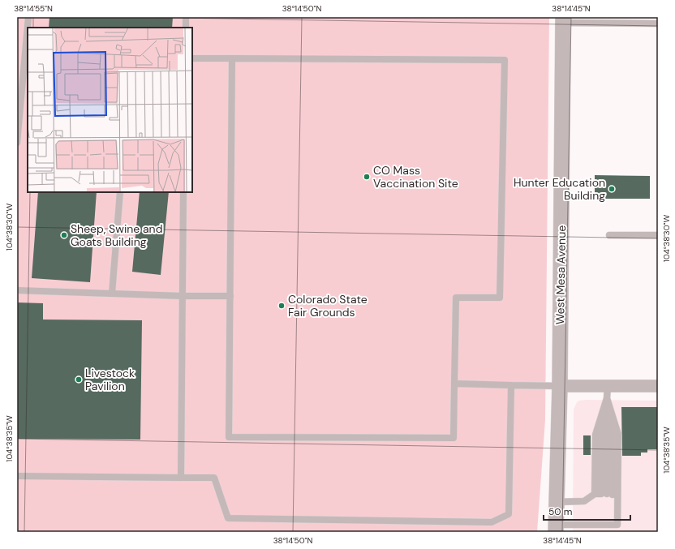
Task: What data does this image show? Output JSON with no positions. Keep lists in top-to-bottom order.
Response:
{
  "streets": {
    "street": ["West Mesa Avenue"]
  },
  "places": [
    "CO Mass Vaccination Site",
    "Hunter Education Building",
    "Sheep, Swine and Goats Building",
    "Colorado State Fair Grounds",
    "Livestock Pavilion"
  ],
  "scale_bar": "50 m",
  "coordinates": [
    "38°14'55\"N",
    "38°14'50\"N",
    "38°14'45\"N",
    "104°38'30\"W",
    "104°38'35\"W"
  ]
}
